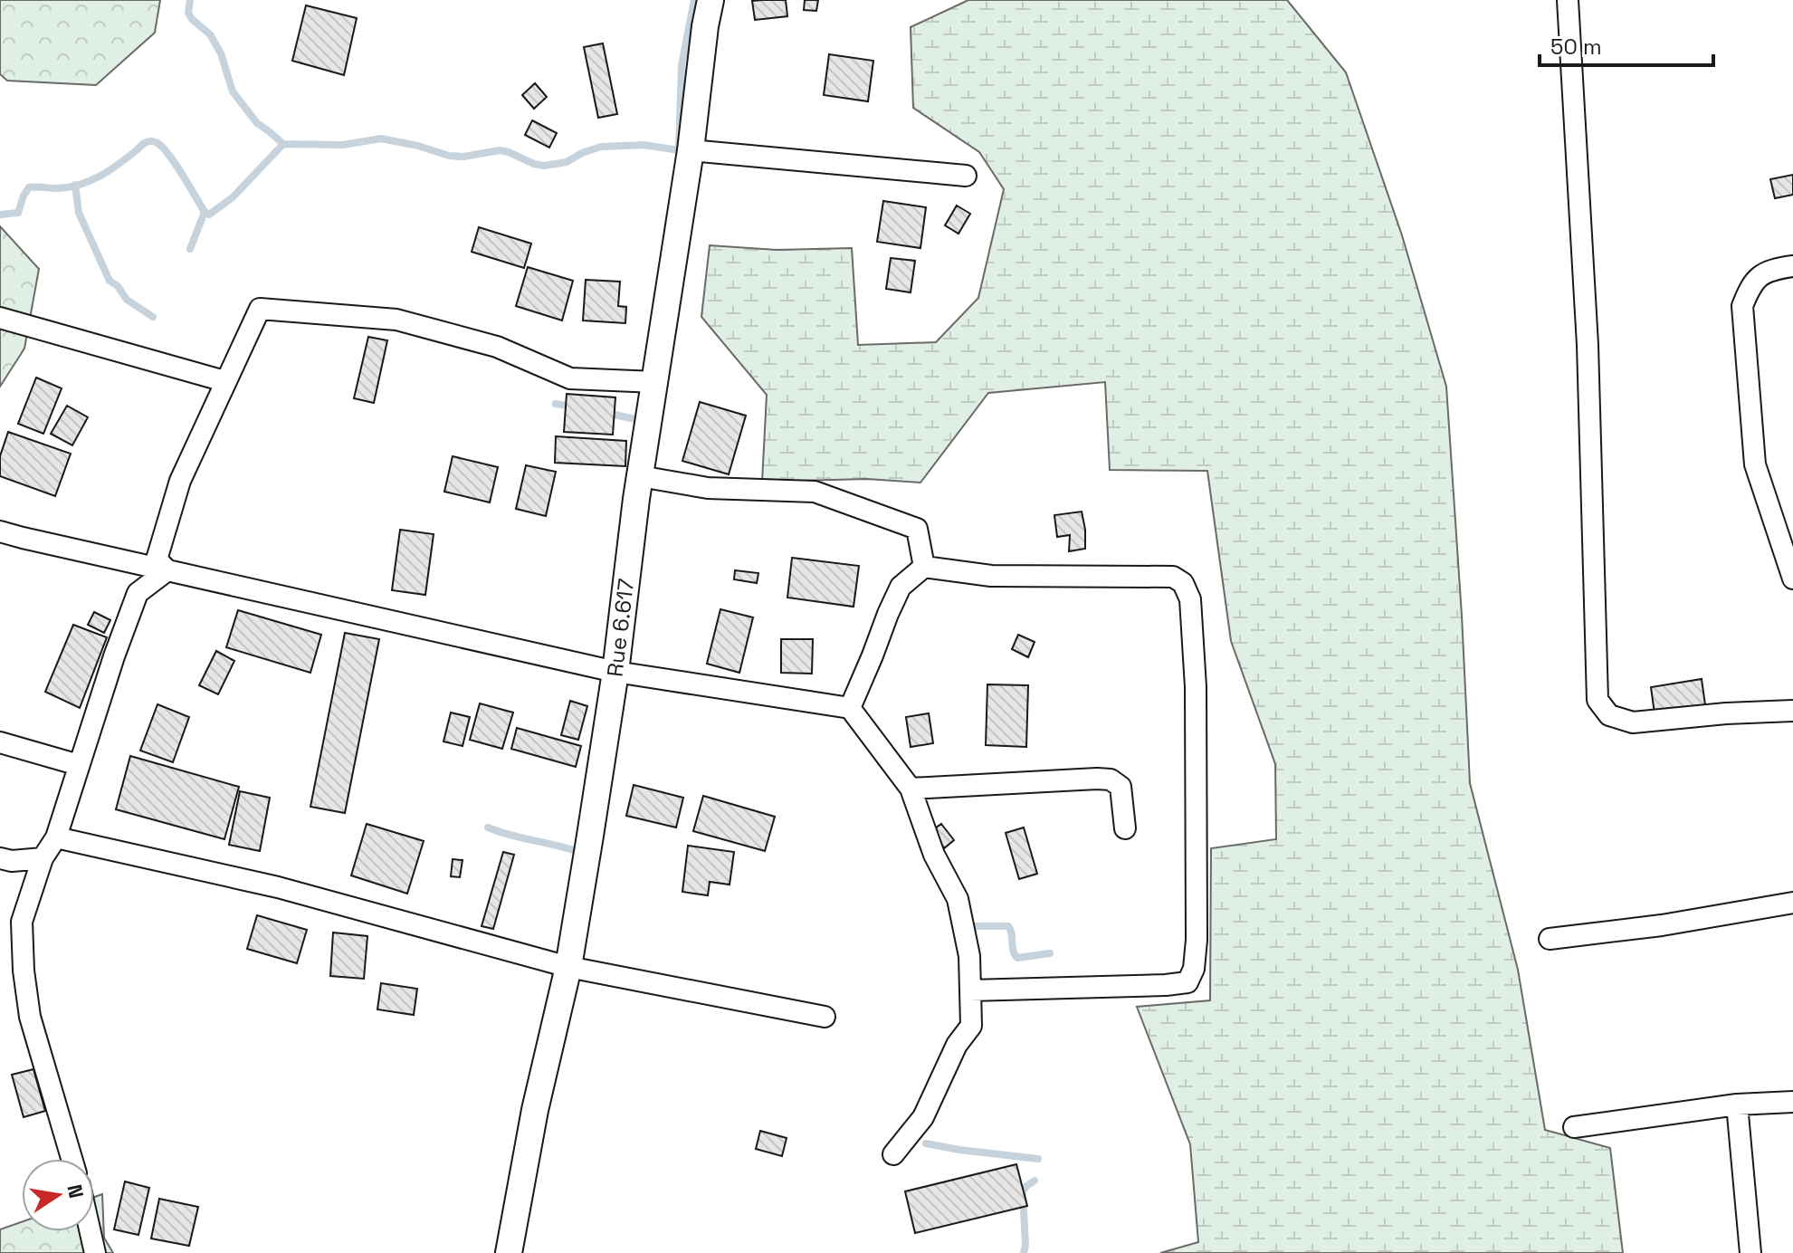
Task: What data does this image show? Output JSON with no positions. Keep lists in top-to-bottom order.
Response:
{
  "streets": {
    "street": ["Rue 6.617"]
  },
  "scale_bar": "50 m",
  "north": "right"
}
